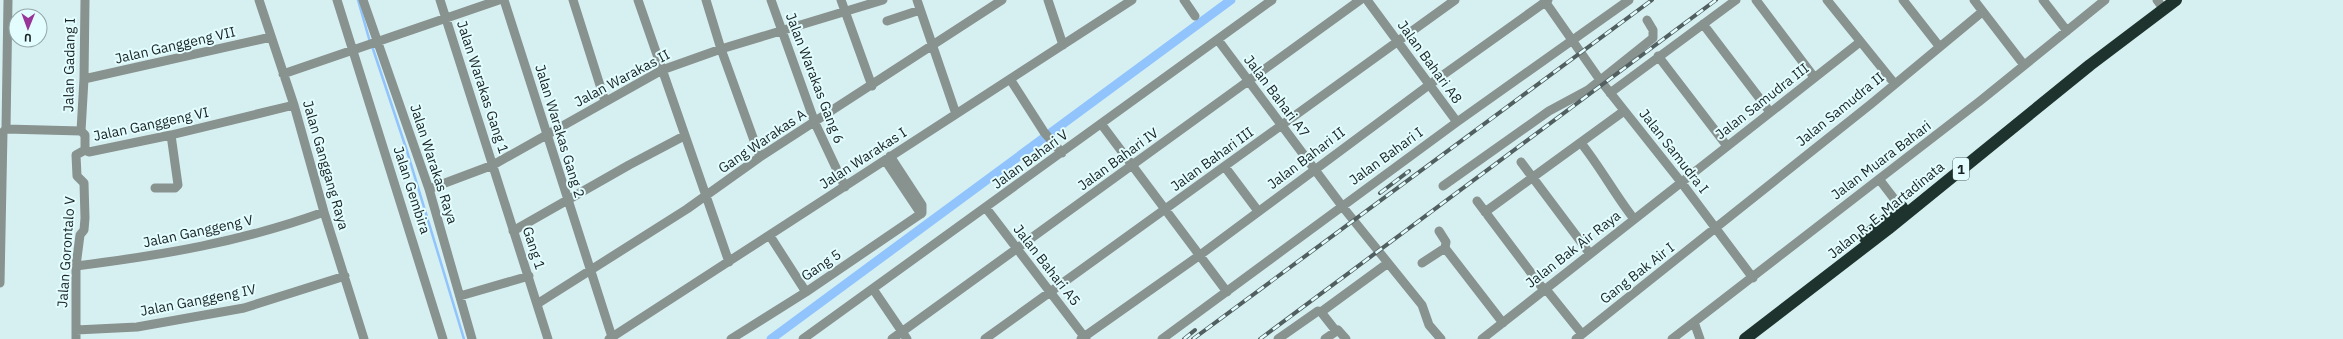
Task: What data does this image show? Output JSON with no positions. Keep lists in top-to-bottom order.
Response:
{
  "streets": {
    "highway": ["1", "Jalan R. E. Martadinata"],
    "street": [
      "Jalan Ganggeng VII",
      "Jalan Bahari A8",
      "Jalan Gadang I",
      "Jalan Warakas II",
      "Jalan Warakas Gang 6",
      "Jalan Warakas Gang 1",
      "Jalan Bahari A7",
      "Jalan Samudra III",
      "Jalan Samudra II",
      "Jalan Ganggeng VI",
      "Jalan Warakas Gang 2",
      "Gang Warakas A",
      "Jalan Samudra I",
      "Jalan Bahari I",
      "Jalan Warakas I",
      "Jalan Bahari II",
      "Jalan Bahari V",
      "Jalan Bahari IV",
      "Jalan Bahari III",
      "Jalan Muara Bahari",
      "Jalan Warakas Raya",
      "Jalan Ganggang Raya",
      "Jalan Gembira",
      "Jalan Ganggeng V",
      "Gang 1",
      "Jalan Bak Air Raya",
      "Jalan Gorontalo V",
      "Gang 5",
      "Jalan Bahari A5",
      "Gang Bak Air I",
      "Jalan Ganggeng IV"
    ]
  },
  "crossings": [
    ["Jalan Ganggeng VII", "Jalan Gadang I"],
    ["Jalan Ganggeng VII", "Jalan Ganggang Raya"],
    ["Jalan Bahari A8", "Jalan Bahari I"],
    ["Jalan Bahari A8", "Jalan Bahari II"],
    ["Jalan Bahari A8", "Jalan Bahari III"],
    ["Jalan Gadang I", "Jalan Ganggeng VI"],
    ["Jalan Warakas II", "Jalan Warakas Gang 6"],
    ["Jalan Warakas II", "Jalan Warakas Gang 1"],
    ["Jalan Warakas II", "Jalan Warakas Gang 2"],
    ["Jalan Warakas II", "Jalan Warakas Raya"],
    ["Jalan Warakas II", "Gang 1"],
    ["Jalan Warakas Gang 6", "Gang Warakas A"],
    ["Jalan Warakas Gang 6", "Jalan Warakas I"],
    ["Jalan Warakas Gang 1", "Gang 1"],
    ["Jalan Bahari A7", "Jalan Bahari I"],
    ["Jalan Bahari A7", "Jalan Bahari II"],
    ["Jalan Bahari A7", "Jalan Bahari V"],
    ["Jalan Bahari A7", "Jalan Bahari IV"],
    ["Jalan Bahari A7", "Jalan Bahari III"],
    ["Jalan Samudra III", "Jalan Samudra I"],
    ["Jalan Samudra III", "Jalan Bak Air Raya"],
    ["Jalan Samudra II", "Jalan Samudra I"],
    ["Jalan Samudra II", "Gang Bak Air I"],
    ["Jalan Ganggeng VI", "Jalan Ganggang Raya"],
    ["Jalan Ganggeng VI", "Jalan Gorontalo V"],
    ["Jalan Warakas Gang 2", "Gang Warakas A"],
    ["Jalan Warakas Gang 2", "Jalan Warakas I"],
    ["Gang Warakas A", "Gang 1"],
    ["Jalan Samudra I", "Jalan Bahari I"],
    ["Jalan Samudra I", "Jalan Bahari II"],
    ["Jalan Samudra I", "Jalan Muara Bahari"],
    ["Jalan Samudra I", "Jalan Bak Air Raya"],
    ["Jalan Samudra I", "Gang Bak Air I"],
    ["Jalan Warakas I", "Gang 5"],
    ["Jalan Bahari II", "Jalan Bahari A5"],
    ["Jalan Bahari V", "Jalan Bahari A5"],
    ["Jalan Bahari IV", "Jalan Bahari A5"],
    ["Jalan Bahari III", "Jalan Bahari A5"],
    ["Jalan Ganggang Raya", "Jalan Ganggeng V"],
    ["Jalan Ganggang Raya", "Jalan Ganggeng IV"],
    ["Jalan Ganggeng V", "Jalan Gorontalo V"],
    ["Jalan Gorontalo V", "Jalan Ganggeng IV"]
  ],
  "north": "bottom"
}
